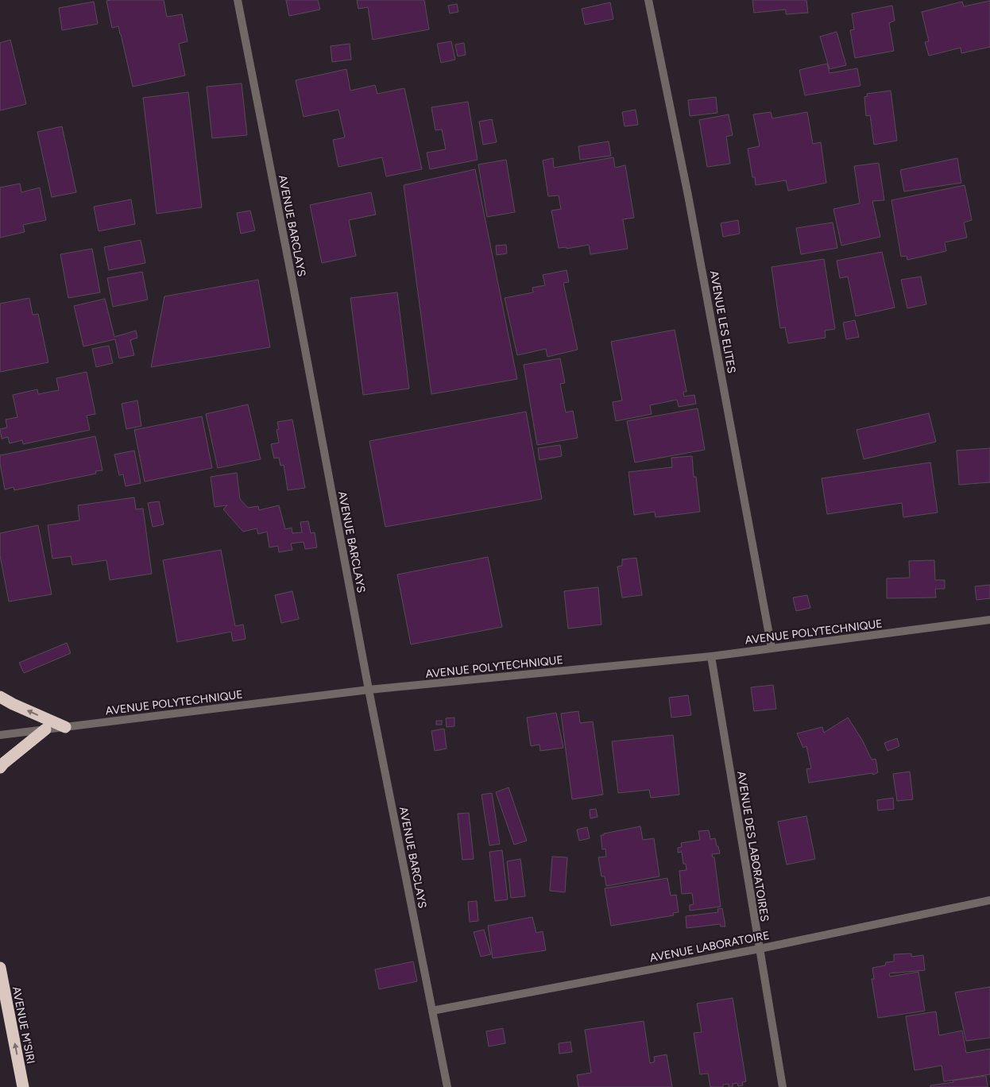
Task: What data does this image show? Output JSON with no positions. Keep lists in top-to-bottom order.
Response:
{
  "streets": {
    "highway": ["AVENUE M'SIRI"],
    "street": [
      "AVENUE BARCLAYS",
      "AVENUE LES ELITES",
      "AVENUE POLYTECHNIQUE",
      "AVENUE DES LABORATOIRES",
      "AVENUE LABORATOIRE"
    ]
  },
  "crossings": [
    ["AVENUE BARCLAYS", "AVENUE POLYTECHNIQUE"],
    ["AVENUE BARCLAYS", "AVENUE LABORATOIRE"],
    ["AVENUE LES ELITES", "AVENUE POLYTECHNIQUE"],
    ["AVENUE POLYTECHNIQUE", "AVENUE DES LABORATOIRES"],
    ["AVENUE DES LABORATOIRES", "AVENUE LABORATOIRE"]
  ],
  "one_way": ["AVENUE M'SIRI"]
}
